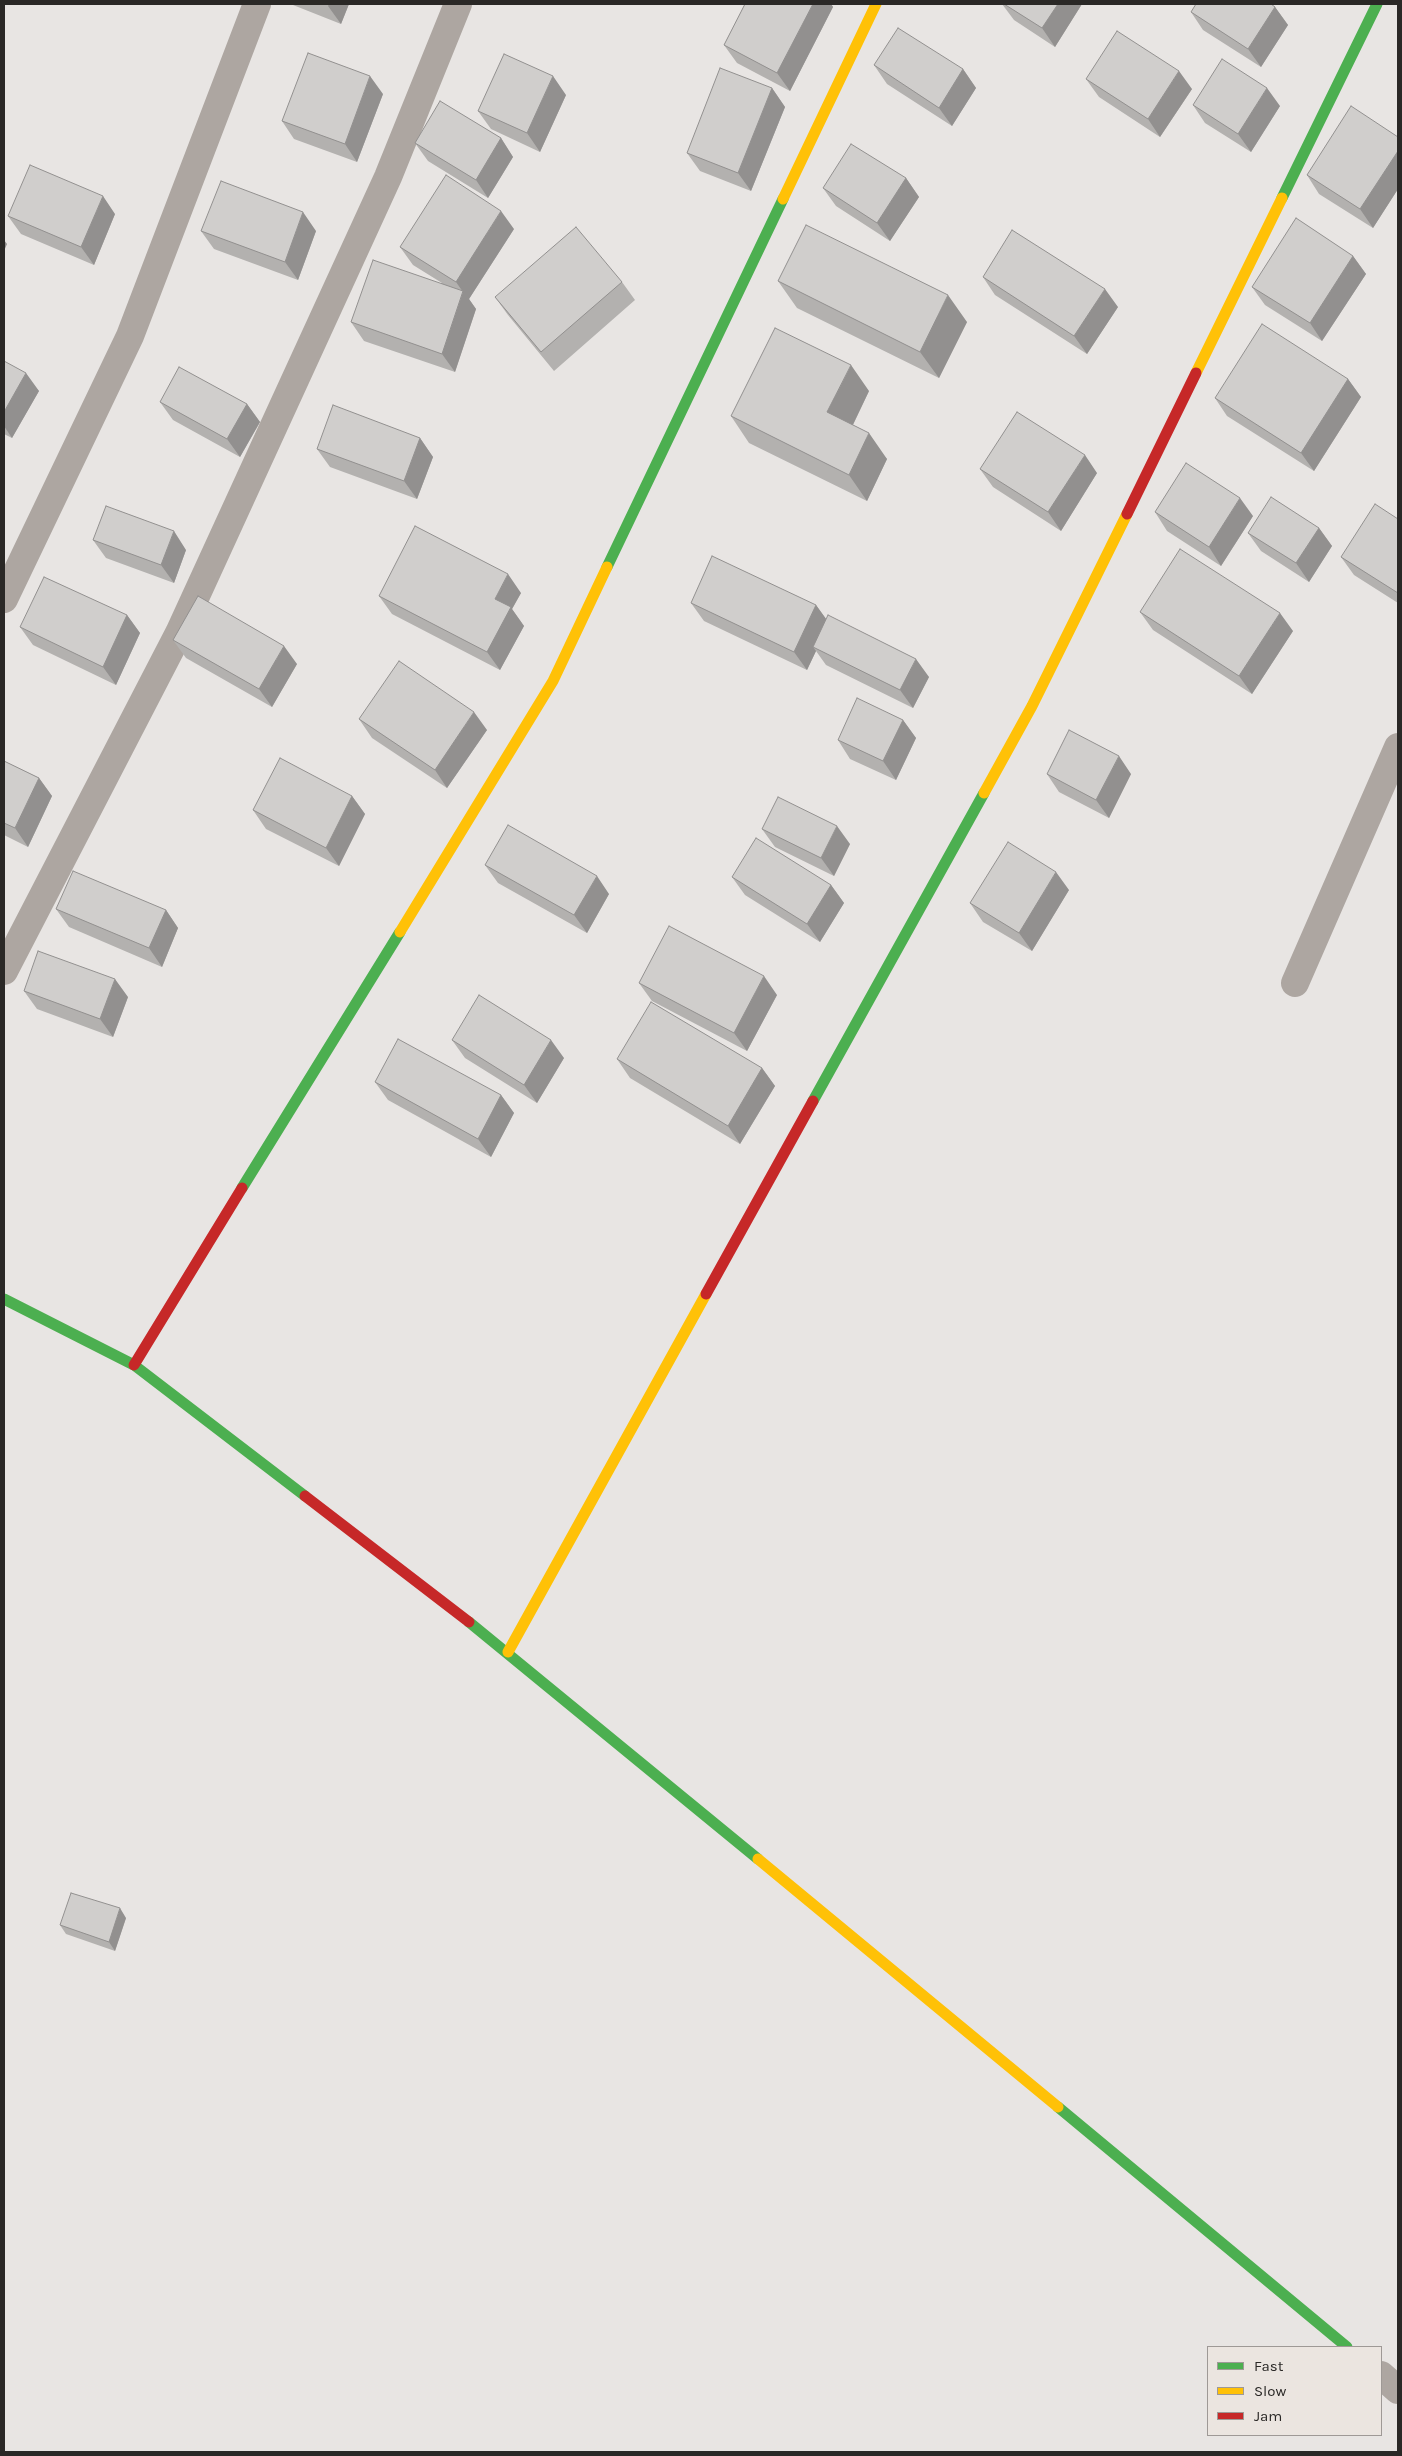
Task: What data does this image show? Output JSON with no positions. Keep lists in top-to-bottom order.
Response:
{
  "legend": ["Fast", "Slow", "Jam"]
}
